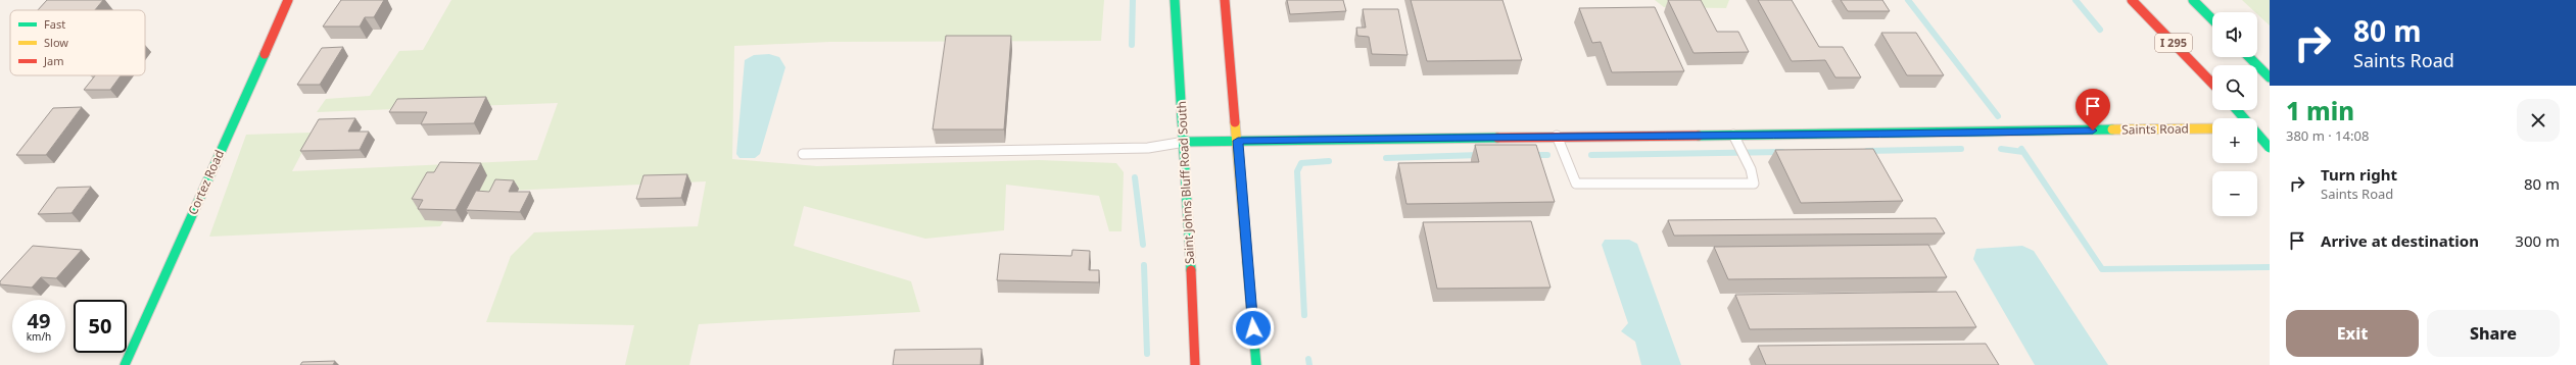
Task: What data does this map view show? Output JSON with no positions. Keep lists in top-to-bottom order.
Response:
{
  "streets": {
    "main road": [
      "I 295",
      "Saints Road",
      "Cortez Road",
      "Saint Johns Bluff Road South"
    ]
  },
  "crossings": [
    ["Saints Road", "Saint Johns Bluff Road South"]
  ],
  "legend": ["Fast", "Slow", "Jam"],
  "page": {
    "turn": ["80 m", "Saints Road"],
    "map_buttons": ["+", "−"],
    "heading": ["1 min", "380 m · 14:08"],
    "list": [
      {
        "name": "Turn right",
        "note": "Saints Road",
        "value": "80 m"
      },
      {
        "name": "Arrive at destination",
        "value": "300 m"
      }
    ],
    "speed": "49 km/h",
    "limit": "50",
    "buttons": ["Exit", "Share"]
  }
}
